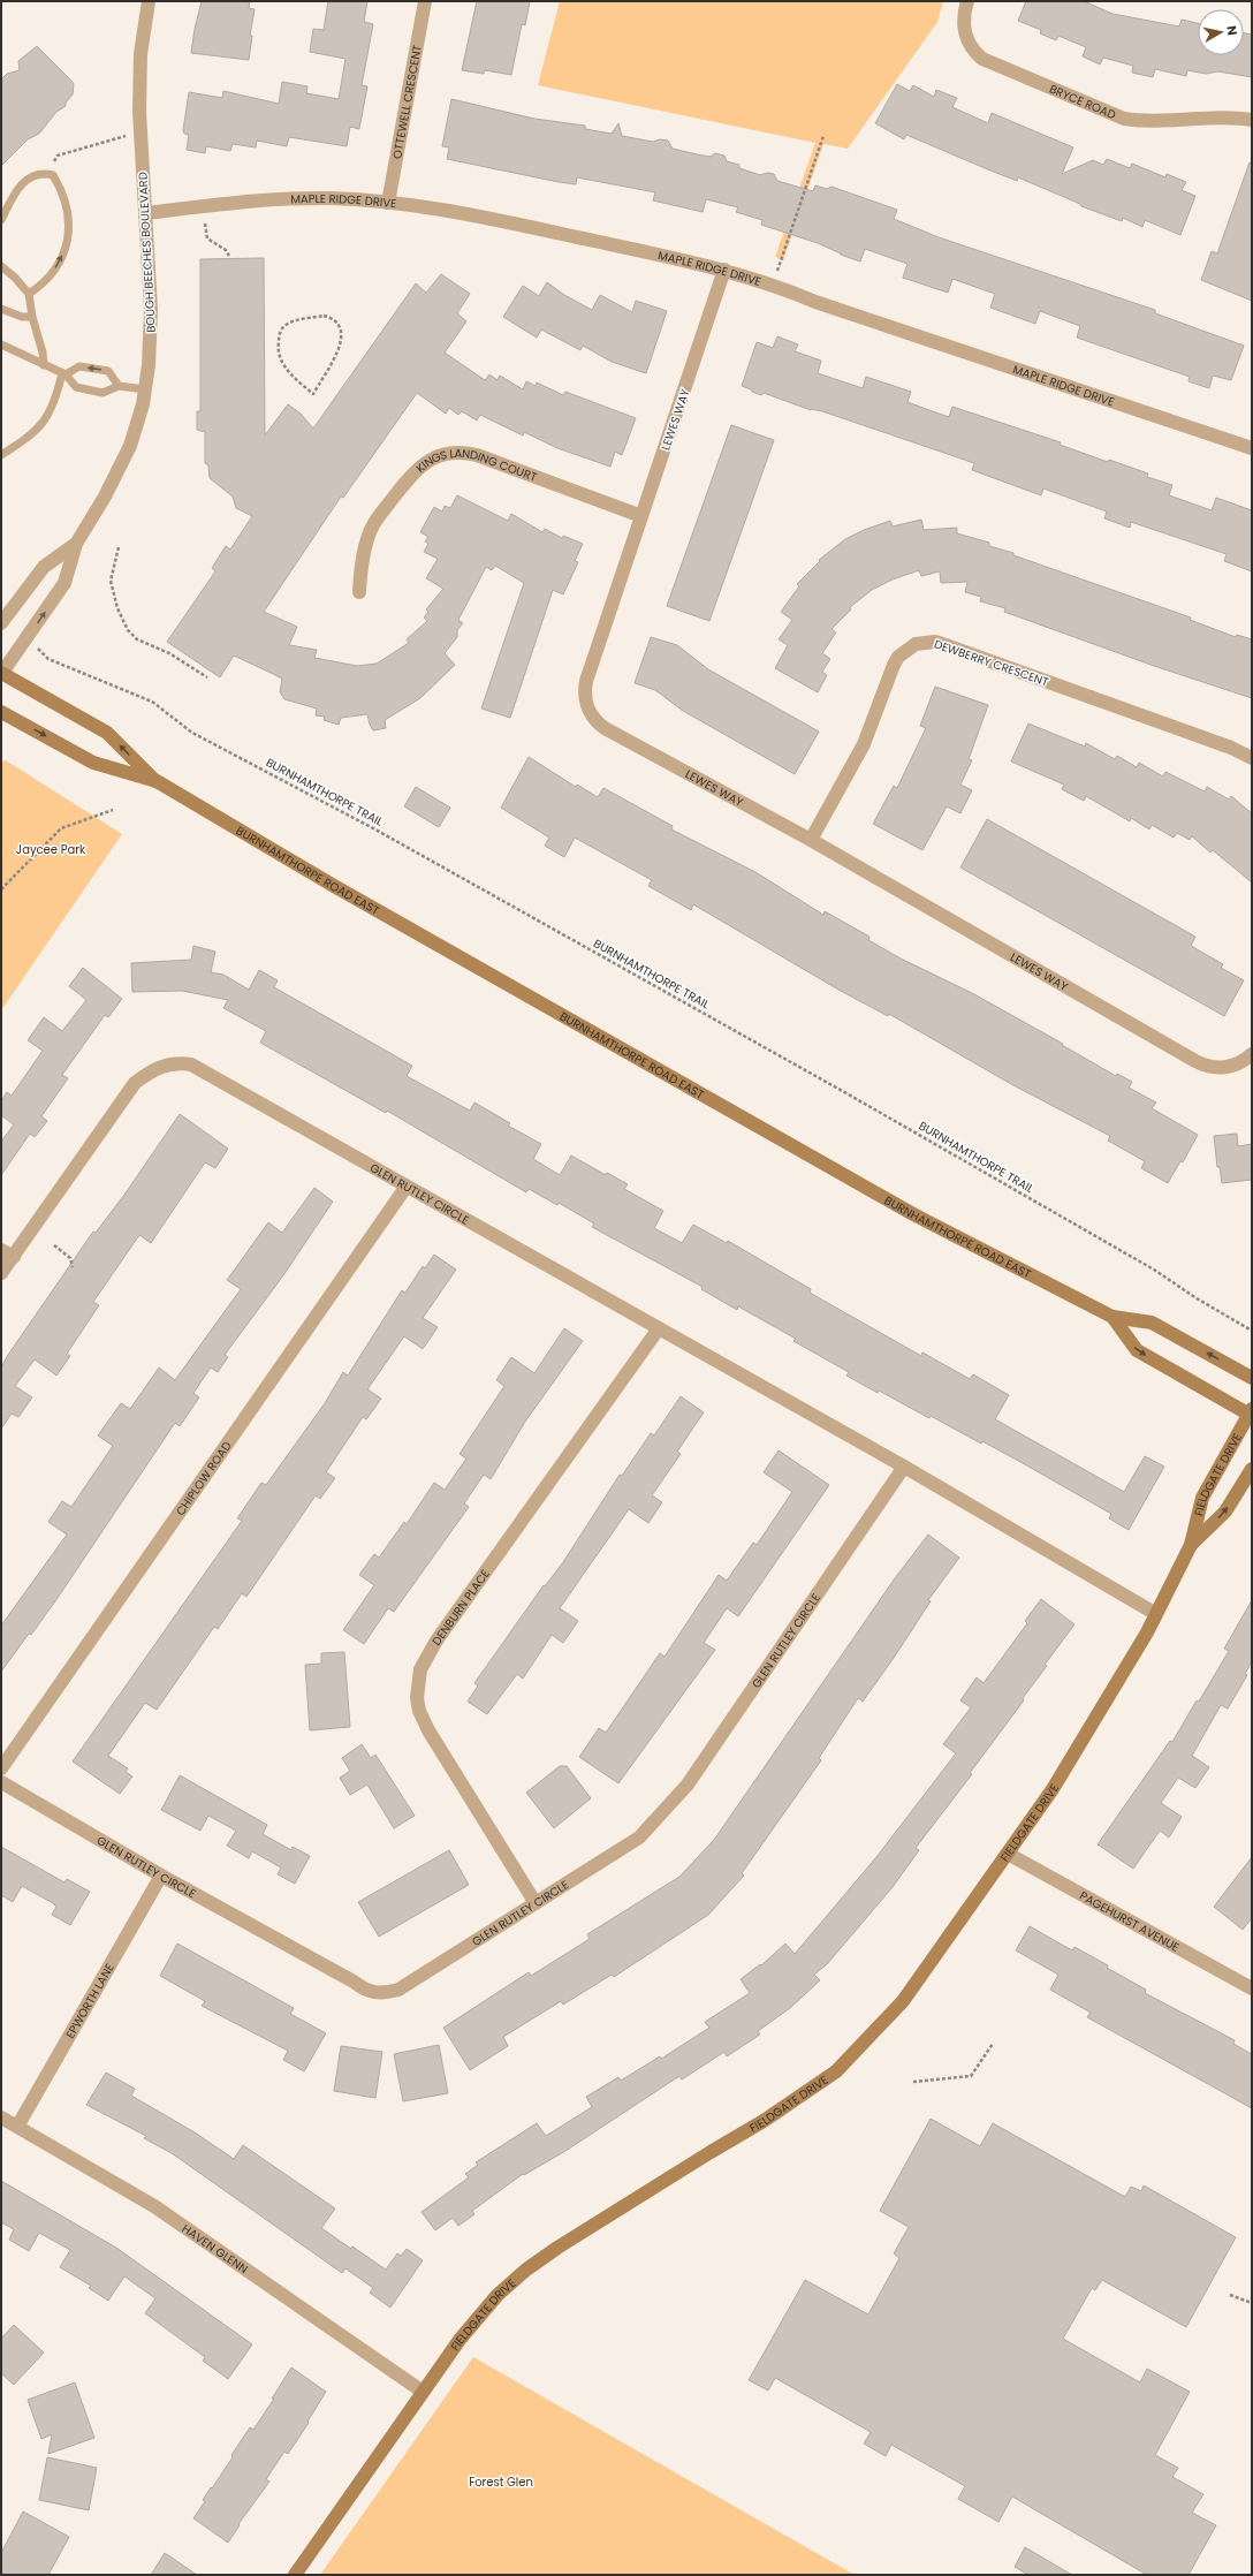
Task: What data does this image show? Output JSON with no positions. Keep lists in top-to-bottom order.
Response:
{
  "streets": {
    "main road": ["BURNHAMTHORPE ROAD EAST", "FIELDGATE DRIVE"],
    "street": [
      "OTTEWELL CRESCENT",
      "BRYCE ROAD",
      "MAPLE RIDGE DRIVE",
      "BOUGH BEECHES BOULEVARD",
      "LEWES WAY",
      "KINGS LANDING COURT",
      "DEWBERRY CRESCENT",
      "GLEN RUTLEY CIRCLE",
      "CHIPLOW ROAD",
      "DENBURN PLACE",
      "PAGEHURST AVENUE",
      "EPWORTH LANE",
      "HAVEN GLENN"
    ],
    "path": ["BURNHAMTHORPE TRAIL"]
  },
  "crossings": [
    ["OTTEWELL CRESCENT", "MAPLE RIDGE DRIVE"],
    ["MAPLE RIDGE DRIVE", "BOUGH BEECHES BOULEVARD"],
    ["MAPLE RIDGE DRIVE", "LEWES WAY"],
    ["BOUGH BEECHES BOULEVARD", "BURNHAMTHORPE ROAD EAST"],
    ["LEWES WAY", "KINGS LANDING COURT"],
    ["LEWES WAY", "DEWBERRY CRESCENT"],
    ["BURNHAMTHORPE ROAD EAST", "FIELDGATE DRIVE"],
    ["GLEN RUTLEY CIRCLE", "FIELDGATE DRIVE"],
    ["GLEN RUTLEY CIRCLE", "CHIPLOW ROAD"],
    ["GLEN RUTLEY CIRCLE", "DENBURN PLACE"],
    ["GLEN RUTLEY CIRCLE", "EPWORTH LANE"],
    ["FIELDGATE DRIVE", "PAGEHURST AVENUE"],
    ["FIELDGATE DRIVE", "HAVEN GLENN"],
    ["EPWORTH LANE", "HAVEN GLENN"]
  ],
  "parks": ["Jaycee Park", "Forest Glen"],
  "north": "right"
}
